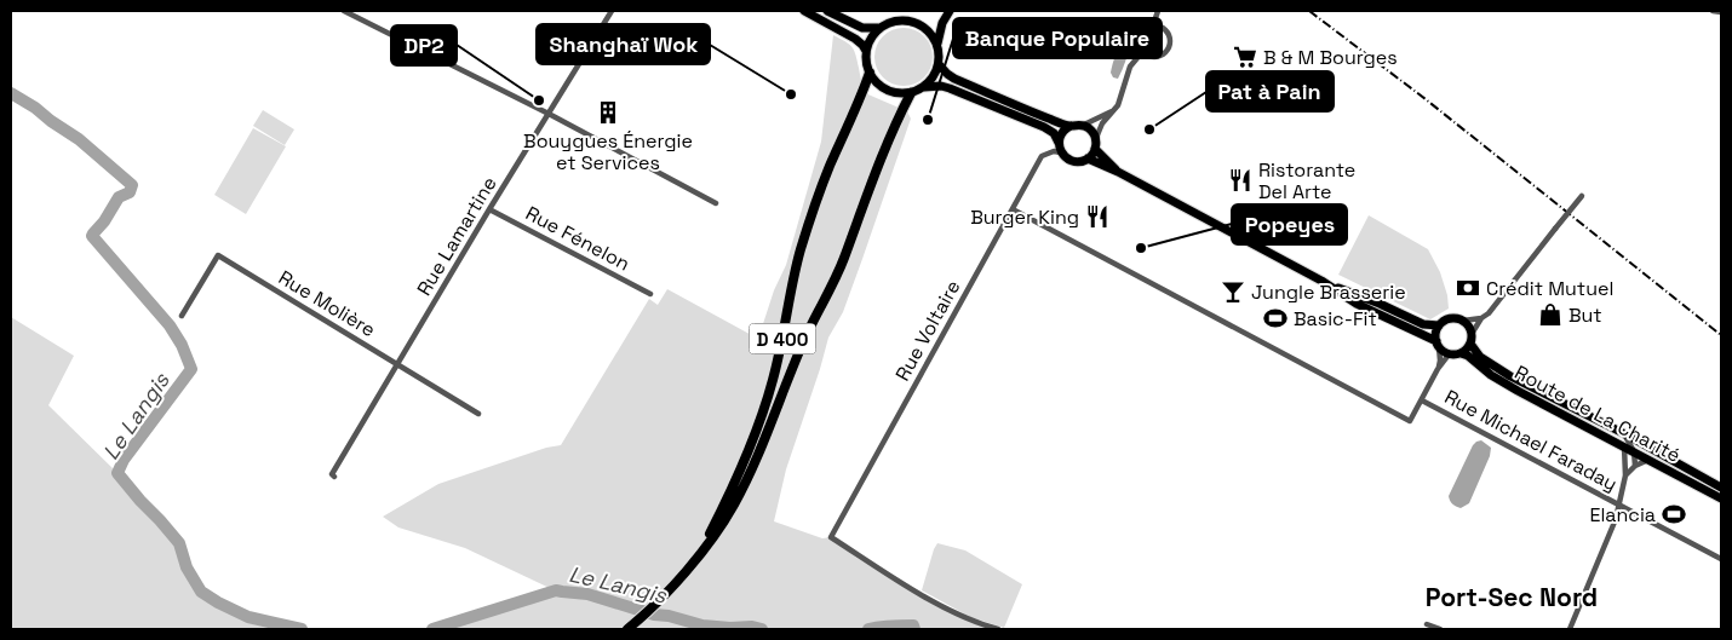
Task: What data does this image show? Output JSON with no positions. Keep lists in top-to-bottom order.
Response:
{
  "streets": {
    "highway": ["D 400"],
    "main road": ["Route de La Charité"],
    "street": [
      "Rue Lamartine",
      "Rue Fénelon",
      "Rue Molière",
      "Rue Voltaire",
      "Rue Michael Faraday"
    ]
  },
  "crossings": [
    ["Rue Lamartine", "Rue Fénelon"],
    ["Rue Lamartine", "Rue Molière"]
  ],
  "districts": ["Port-Sec Nord"],
  "water": ["Le Langis"],
  "places": {
    "supermarket": ["B & M Bourges"],
    "other": [
      "Shanghaï Wok",
      "DP2",
      "Banque Populaire",
      "Pat à Pain",
      "Popeyes"
    ],
    "building": ["Bouygues Énergie et Services"],
    "restaurant": ["Ristorante Del Arte", "Burger King"],
    "bank": ["Crédit Mutuel"],
    "bar": ["Jungle Brasserie"],
    "shop": ["But"],
    "sports": ["Basic-Fit", "Elancia"]
  }
}
